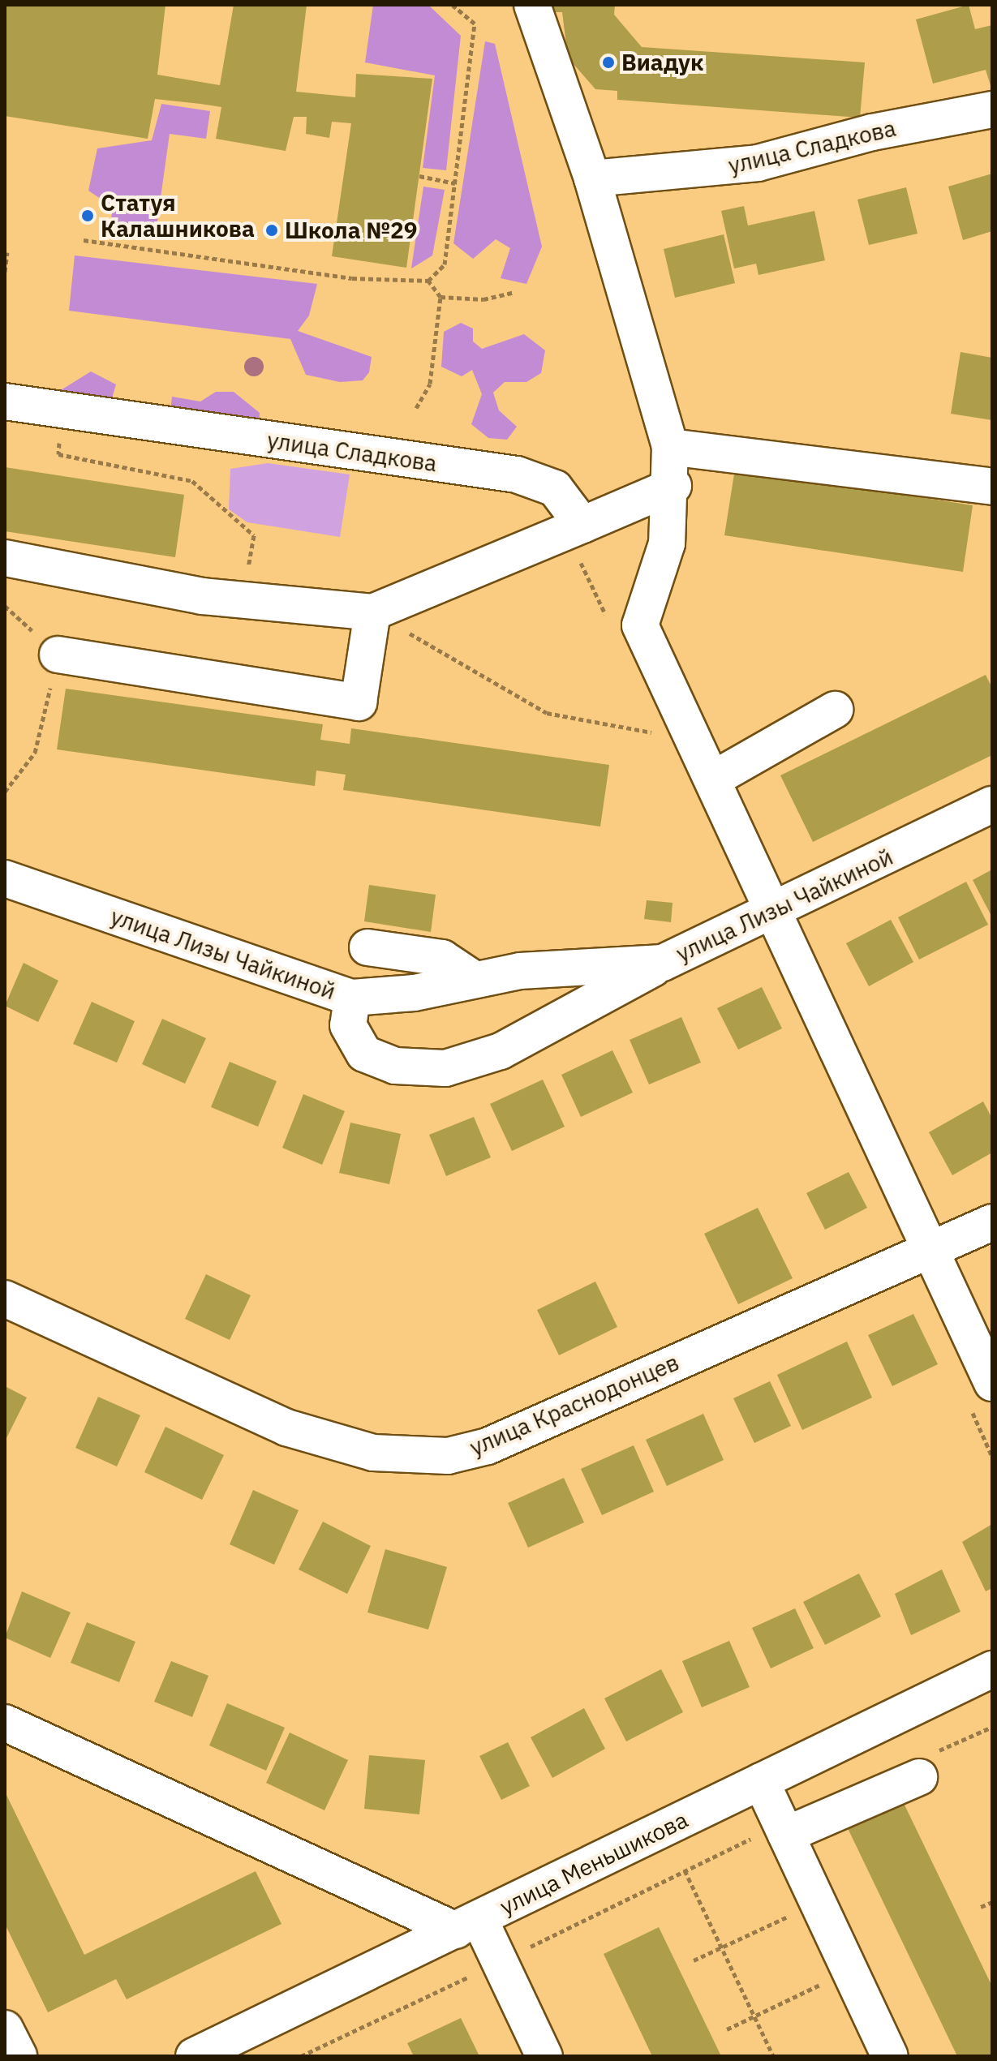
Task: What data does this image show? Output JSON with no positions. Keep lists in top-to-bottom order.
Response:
{
  "streets": {
    "street": [
      "улица Сладкова",
      "улица Лизы Чайкиной",
      "улица Краснодонцев",
      "улица Меньшикова"
    ]
  },
  "places": ["Виадук", "Статуя Калашникова", "Школа №29"]
}
